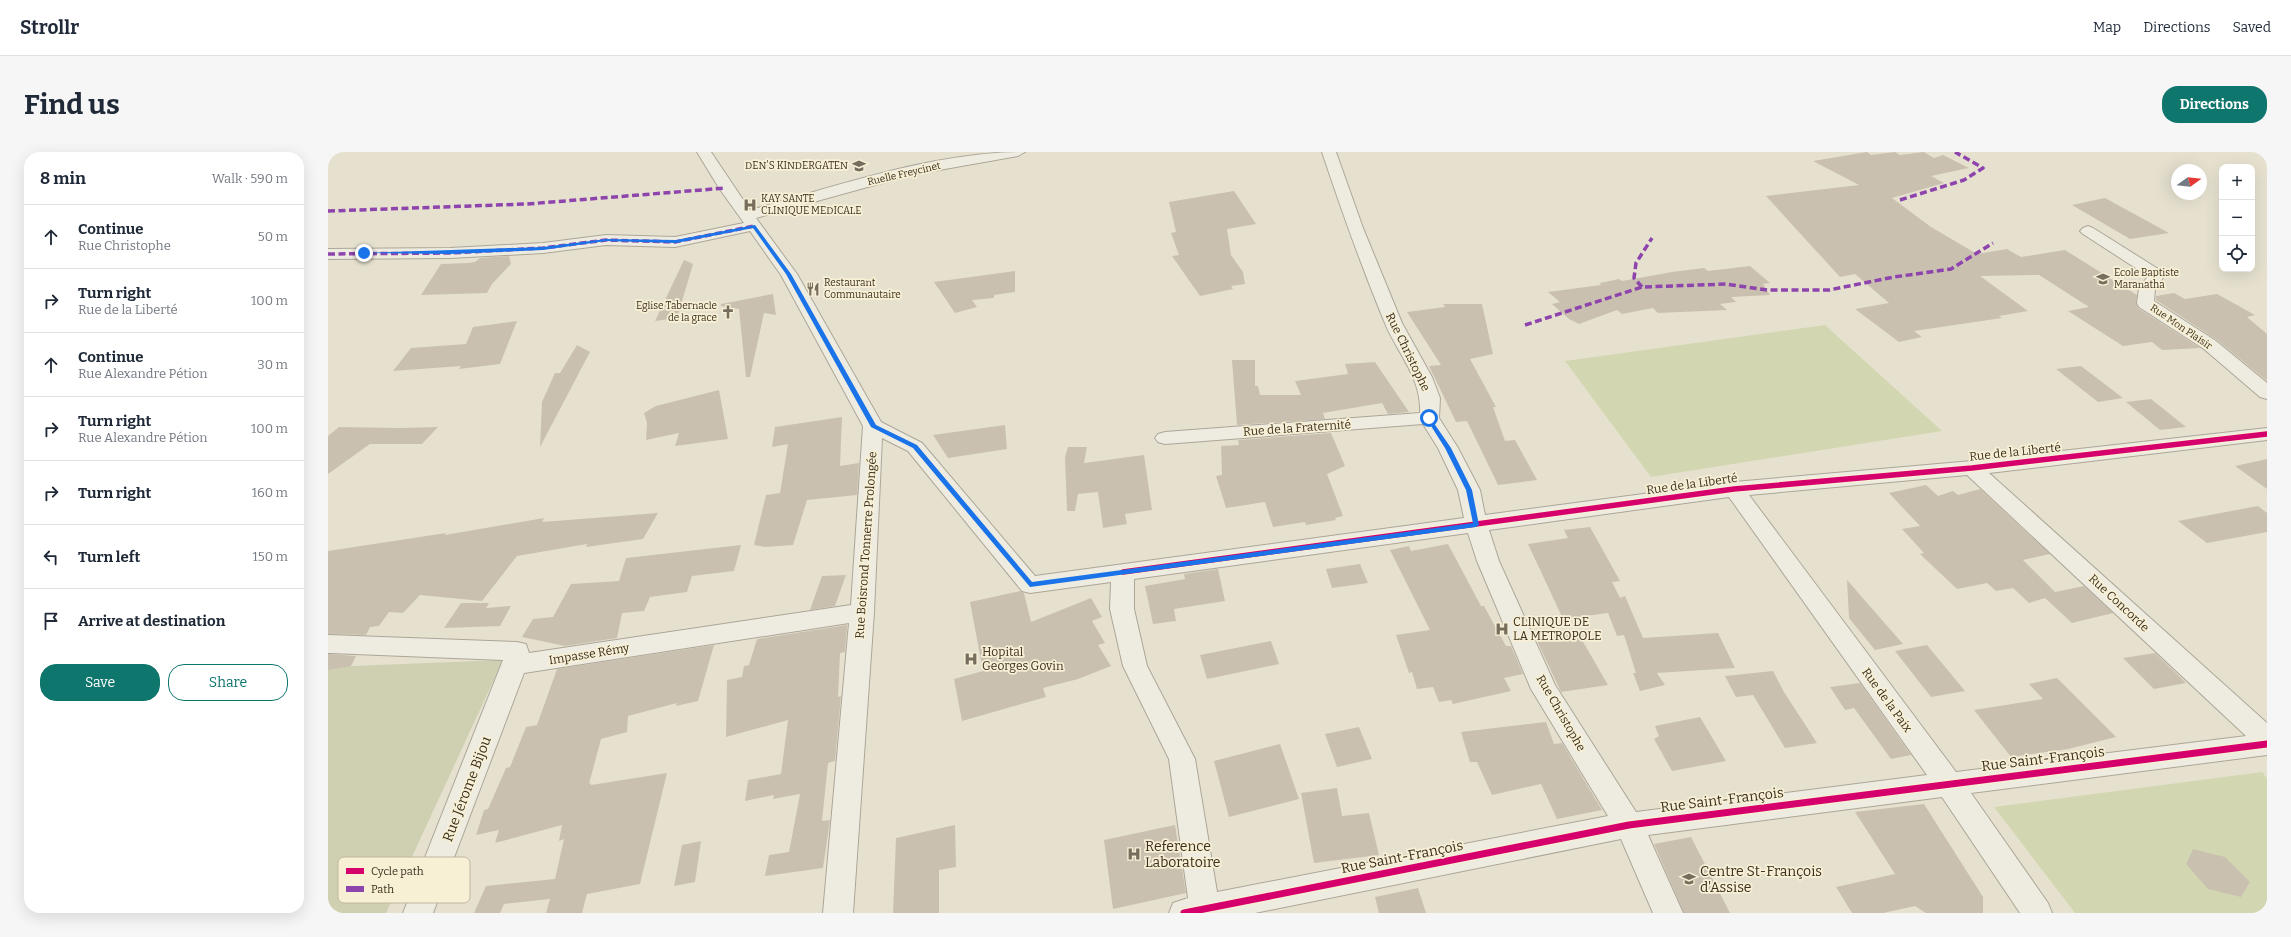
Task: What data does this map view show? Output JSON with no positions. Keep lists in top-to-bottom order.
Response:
{
  "streets": {
    "street": [
      "Ruelle Freycinet",
      "Rue Mon Plaisir",
      "Rue Christophe",
      "Rue de la Fraternité",
      "Rue de la Liberté",
      "Rue Boisrond Tonnerre Prolongée",
      "Rue Concorde",
      "Impasse Rémy",
      "Rue de la Paix",
      "Rue Saint-François",
      "Rue Jérome Bijou"
    ]
  },
  "crossings": [
    ["Rue Christophe", "Rue de la Fraternité"],
    ["Rue Christophe", "Rue de la Liberté"],
    ["Rue Christophe", "Rue Saint-François"],
    ["Rue de la Liberté", "Rue Boisrond Tonnerre Prolongée"],
    ["Rue de la Liberté", "Rue Concorde"],
    ["Rue de la Liberté", "Rue de la Paix"],
    ["Rue Boisrond Tonnerre Prolongée", "Impasse Rémy"],
    ["Impasse Rémy", "Rue Jérome Bijou"],
    ["Rue de la Paix", "Rue Saint-François"]
  ],
  "places": {
    "school or university": ["DEN'S KINDERGATEN", "Ecole Baptiste Maranatha", "Centre St-François d'Assise"],
    "hospital": [
      "KAY SANTE CLINIQUE MEDICALE",
      "CLINIQUE DE LA METROPOLE",
      "Hopital Georges Govin",
      "Reference Laboratoire"
    ],
    "restaurant": ["Restaurant Communautaire"],
    "church": ["Eglise Tabernacle de la grace"]
  },
  "legend": ["Cycle path", "Path"],
  "north": "right",
  "page": {
    "header": "Strollr",
    "nav": ["Map", "Directions", "Saved"],
    "buttons": [
      "Directions",
      ["Save", "Share"]
    ],
    "title": "Find us",
    "heading": ["8 min", "Walk · 590 m"],
    "map_buttons": ["+", "−"],
    "list": [
      ["Continue", "Rue Christophe", "50 m"],
      ["Turn right", "Rue de la Liberté", "100 m"],
      ["Continue", "Rue Alexandre Pétion", "30 m"],
      ["Turn right", "Rue Alexandre Pétion", "100 m"],
      ["Turn right", "160 m"],
      ["Turn left", "150 m"],
      "Arrive at destination"
    ]
  }
}
